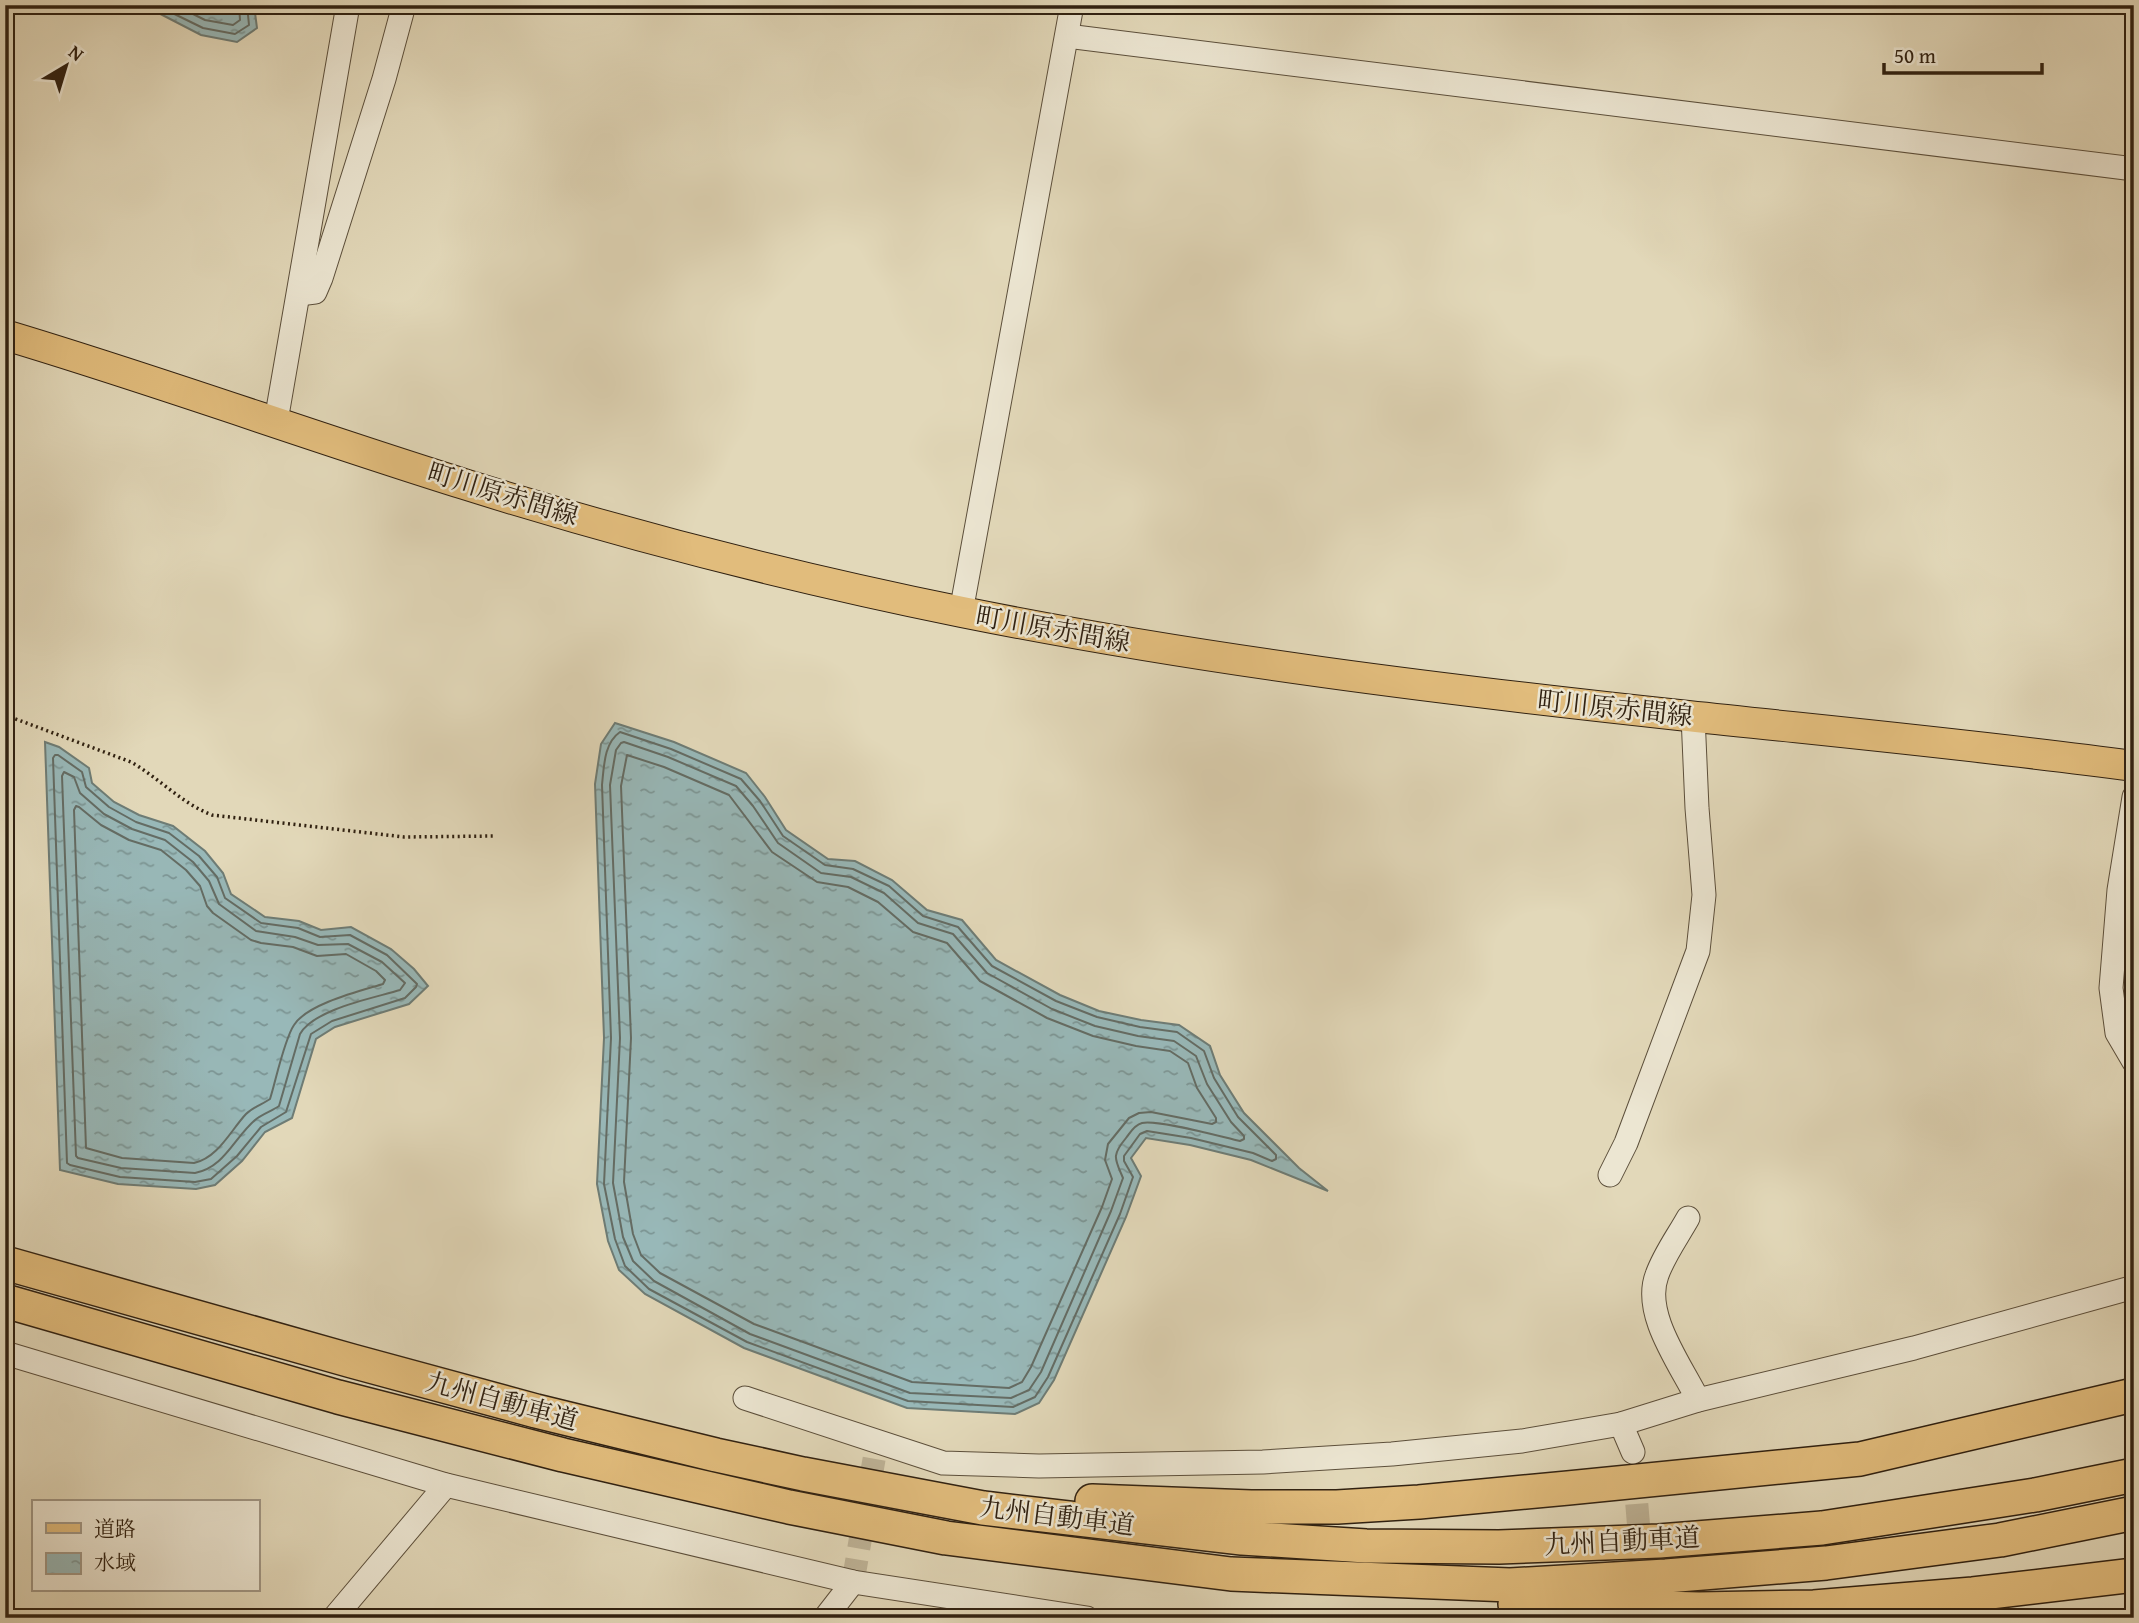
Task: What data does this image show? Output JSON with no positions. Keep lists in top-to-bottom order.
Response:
{
  "streets": {
    "highway": ["九州自動車道"],
    "main road": ["町川原赤間線"]
  },
  "legend": ["道路", "水域"],
  "scale_bar": "50 m",
  "north": "top right"
}
